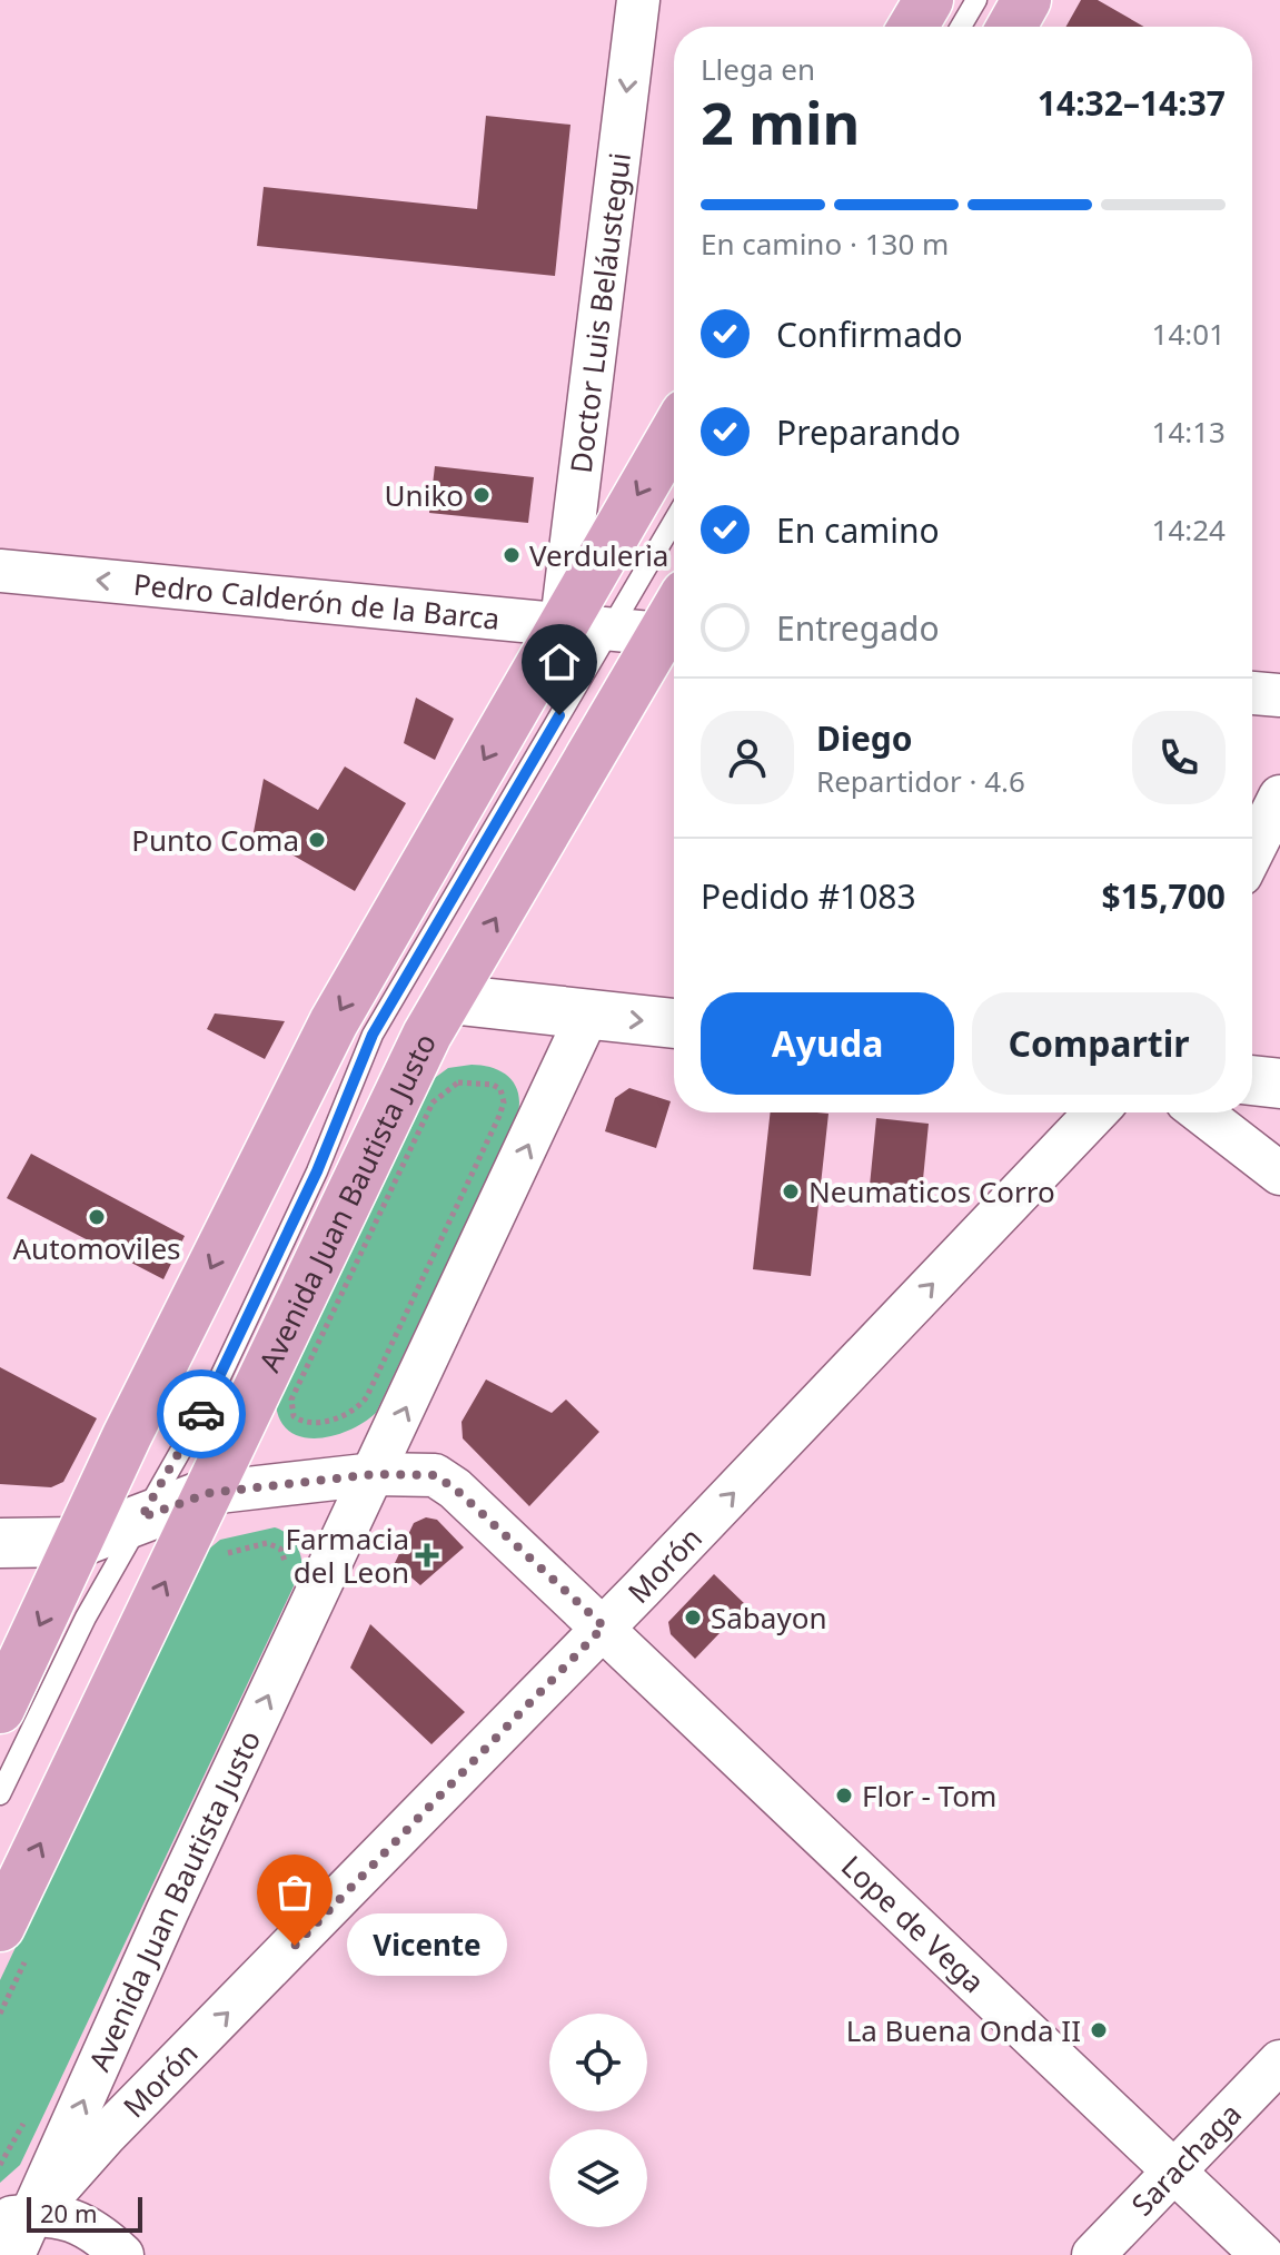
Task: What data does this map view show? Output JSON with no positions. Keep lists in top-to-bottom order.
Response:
{
  "streets": {
    "main road": ["Avenida Juan Bautista Justo"],
    "street": [
      "Doctor Luis Beláustegui",
      "Pedro Calderón de la Barca",
      "Morón",
      "Lope de Vega",
      "Sarachaga"
    ]
  },
  "crossings": [
    ["Doctor Luis Beláustegui", "Pedro Calderón de la Barca"],
    ["Avenida Juan Bautista Justo", "Morón"],
    ["Avenida Juan Bautista Justo", "Lope de Vega"],
    ["Morón", "Lope de Vega"],
    ["Lope de Vega", "Sarachaga"]
  ],
  "one_way": ["Doctor Luis Beláustegui", "Pedro Calderón de la Barca", "Morón"],
  "places": {
    "other": [
      "Uniko",
      "Verduleria",
      "Punto Coma",
      "Neumaticos Corro",
      "Automoviles",
      "Sabayon",
      "Flor - Tom",
      "Vicente",
      "La Buena Onda II"
    ],
    "health": ["Farmacia del Leon"]
  },
  "scale_bar": "20 m",
  "page": {
    "heading": ["2 min", "Llega en", "14:32–14:37"],
    "panel": [
      "Diego",
      "Repartidor · 4.6",
      "Pedido #1083",
      "$15,700"
    ],
    "bar": "En camino · 130 m",
    "list": [
      ["Confirmado", "14:01"],
      ["Preparando", "14:13"],
      ["En camino", "14:24"],
      "Entregado"
    ],
    "buttons": ["Ayuda", "Compartir"],
    "bubble": "Vicente",
    "scale": "20 m"
  }
}
